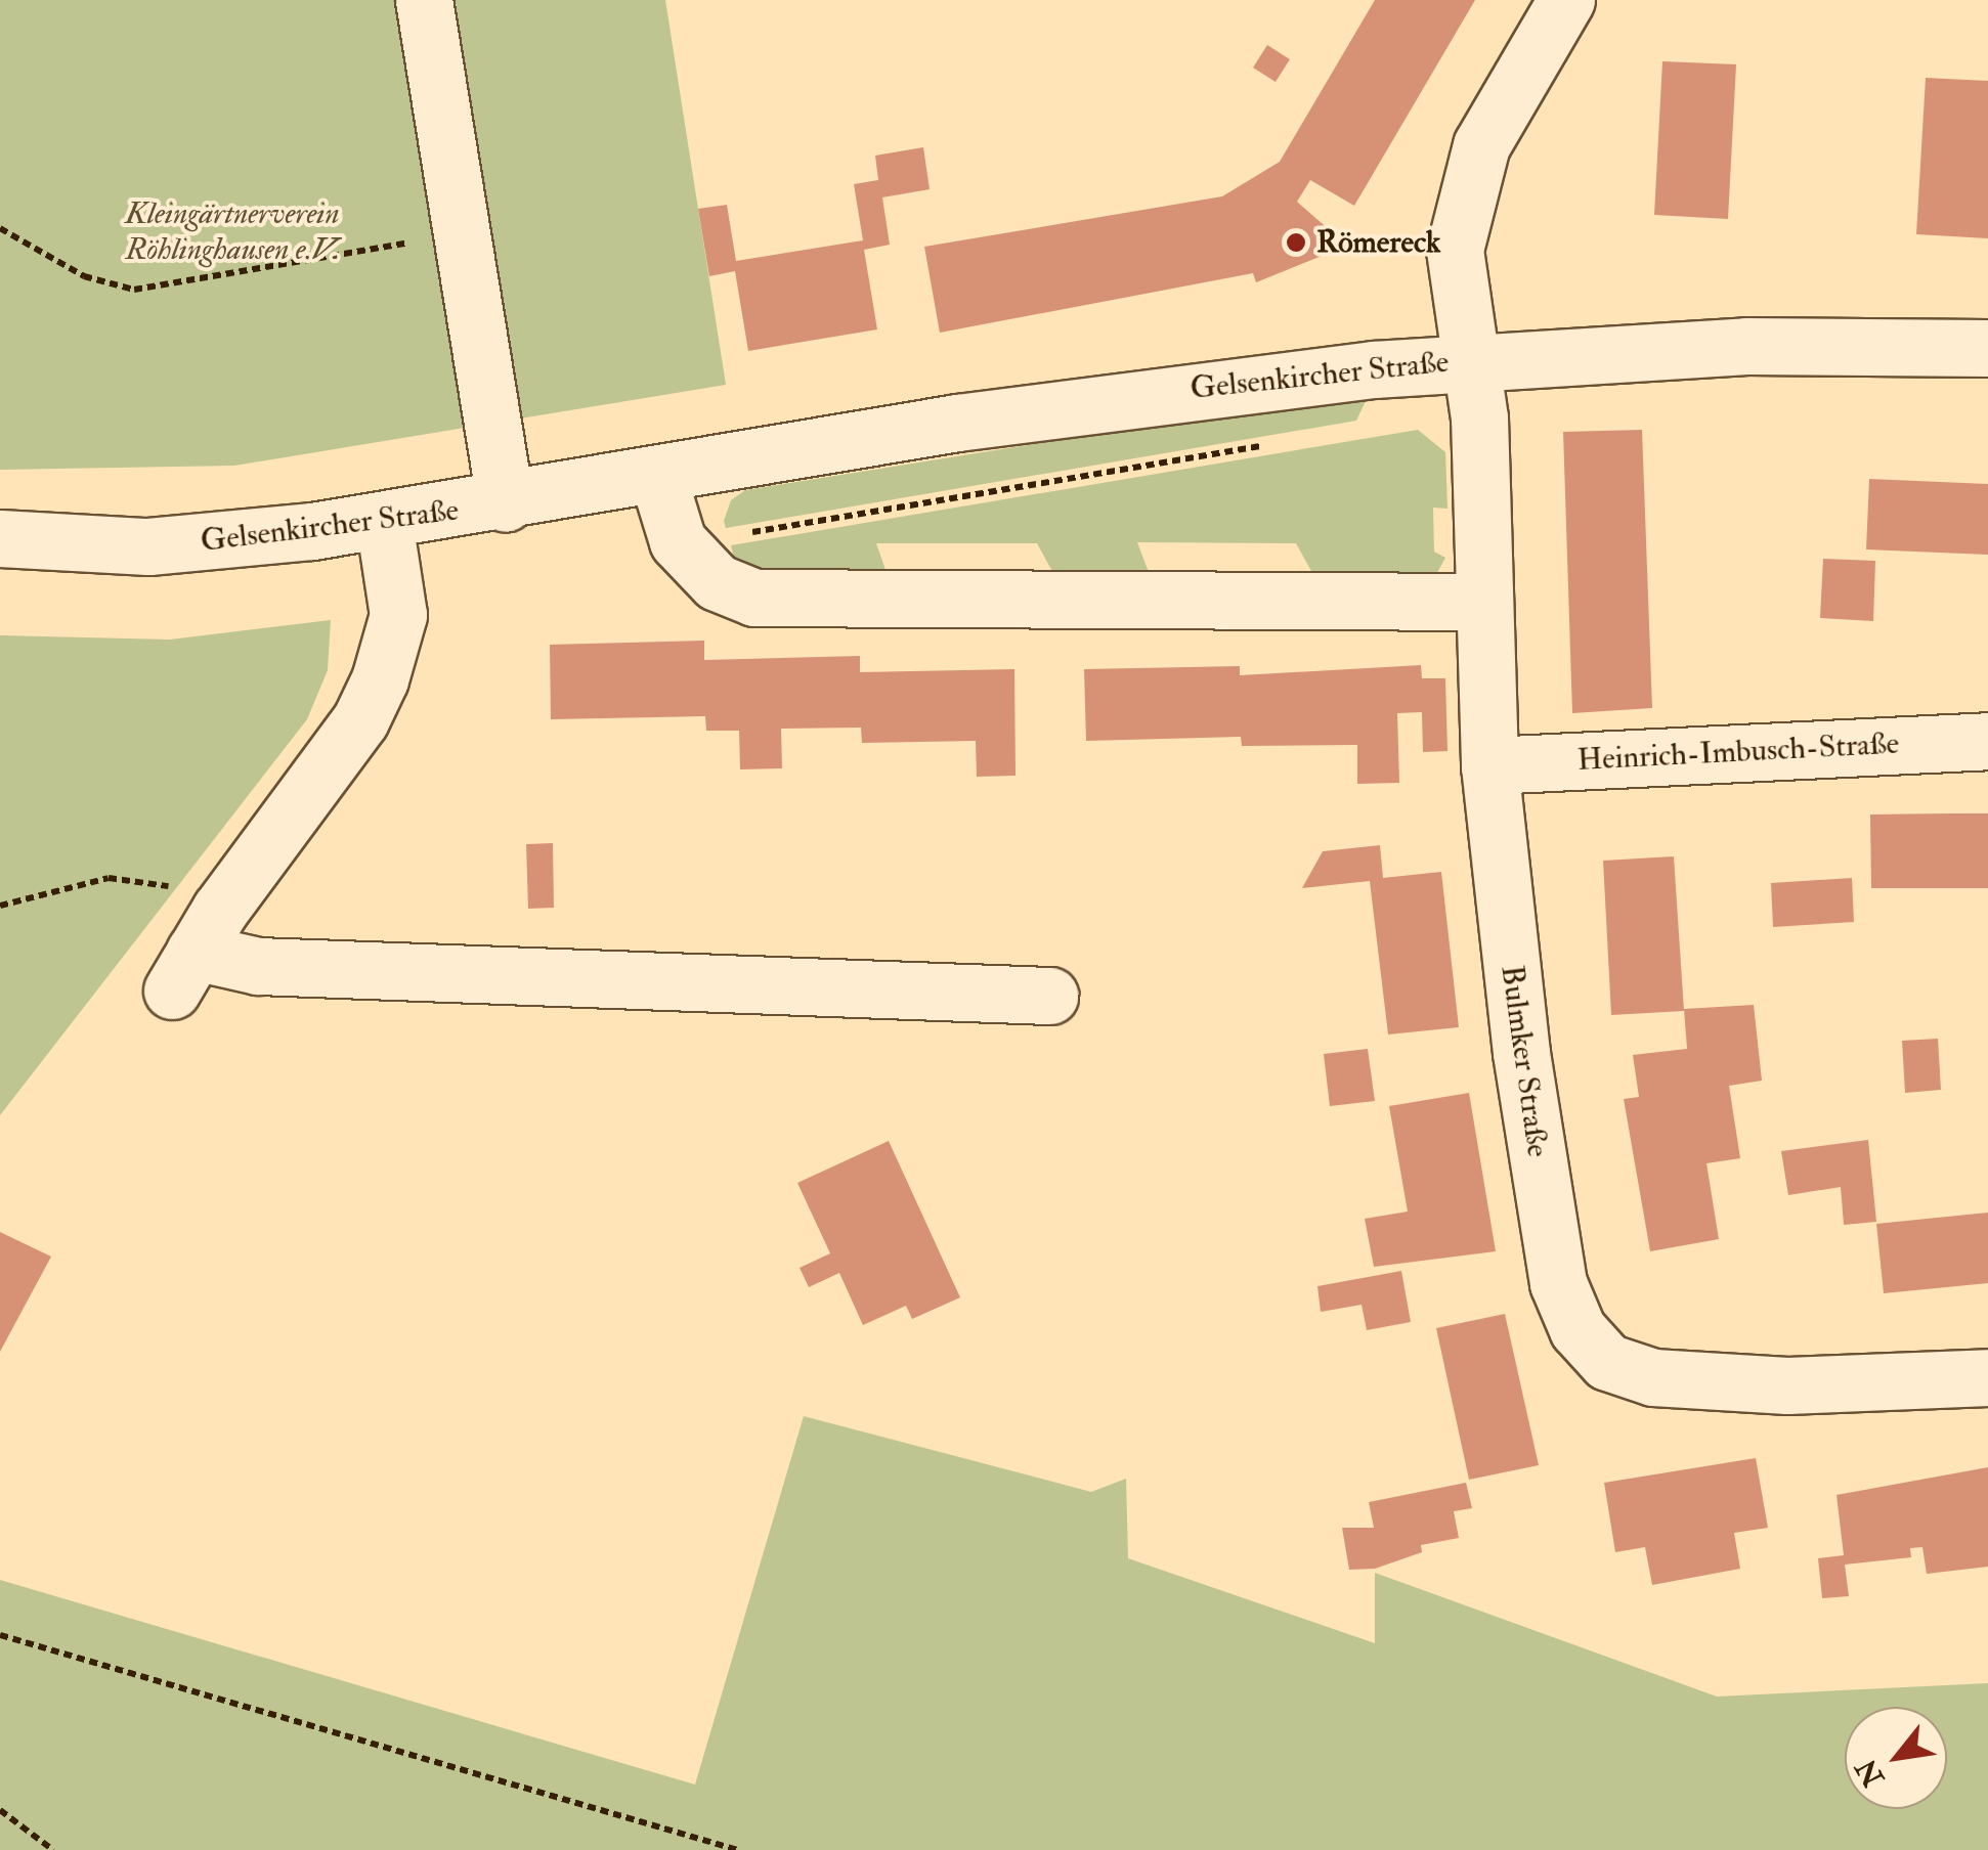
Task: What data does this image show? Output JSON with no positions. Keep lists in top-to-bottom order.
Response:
{
  "streets": {
    "street": ["Gelsenkircher Straße", "Heinrich-Imbusch-Straße", "Bulmker Straße"]
  },
  "crossings": [
    ["Gelsenkircher Straße", "Bulmker Straße"],
    ["Heinrich-Imbusch-Straße", "Bulmker Straße"]
  ],
  "parks": ["Kleingärtnerverein Röhlinghausen e.V."],
  "places": ["Römereck"],
  "north": "bottom left"
}
